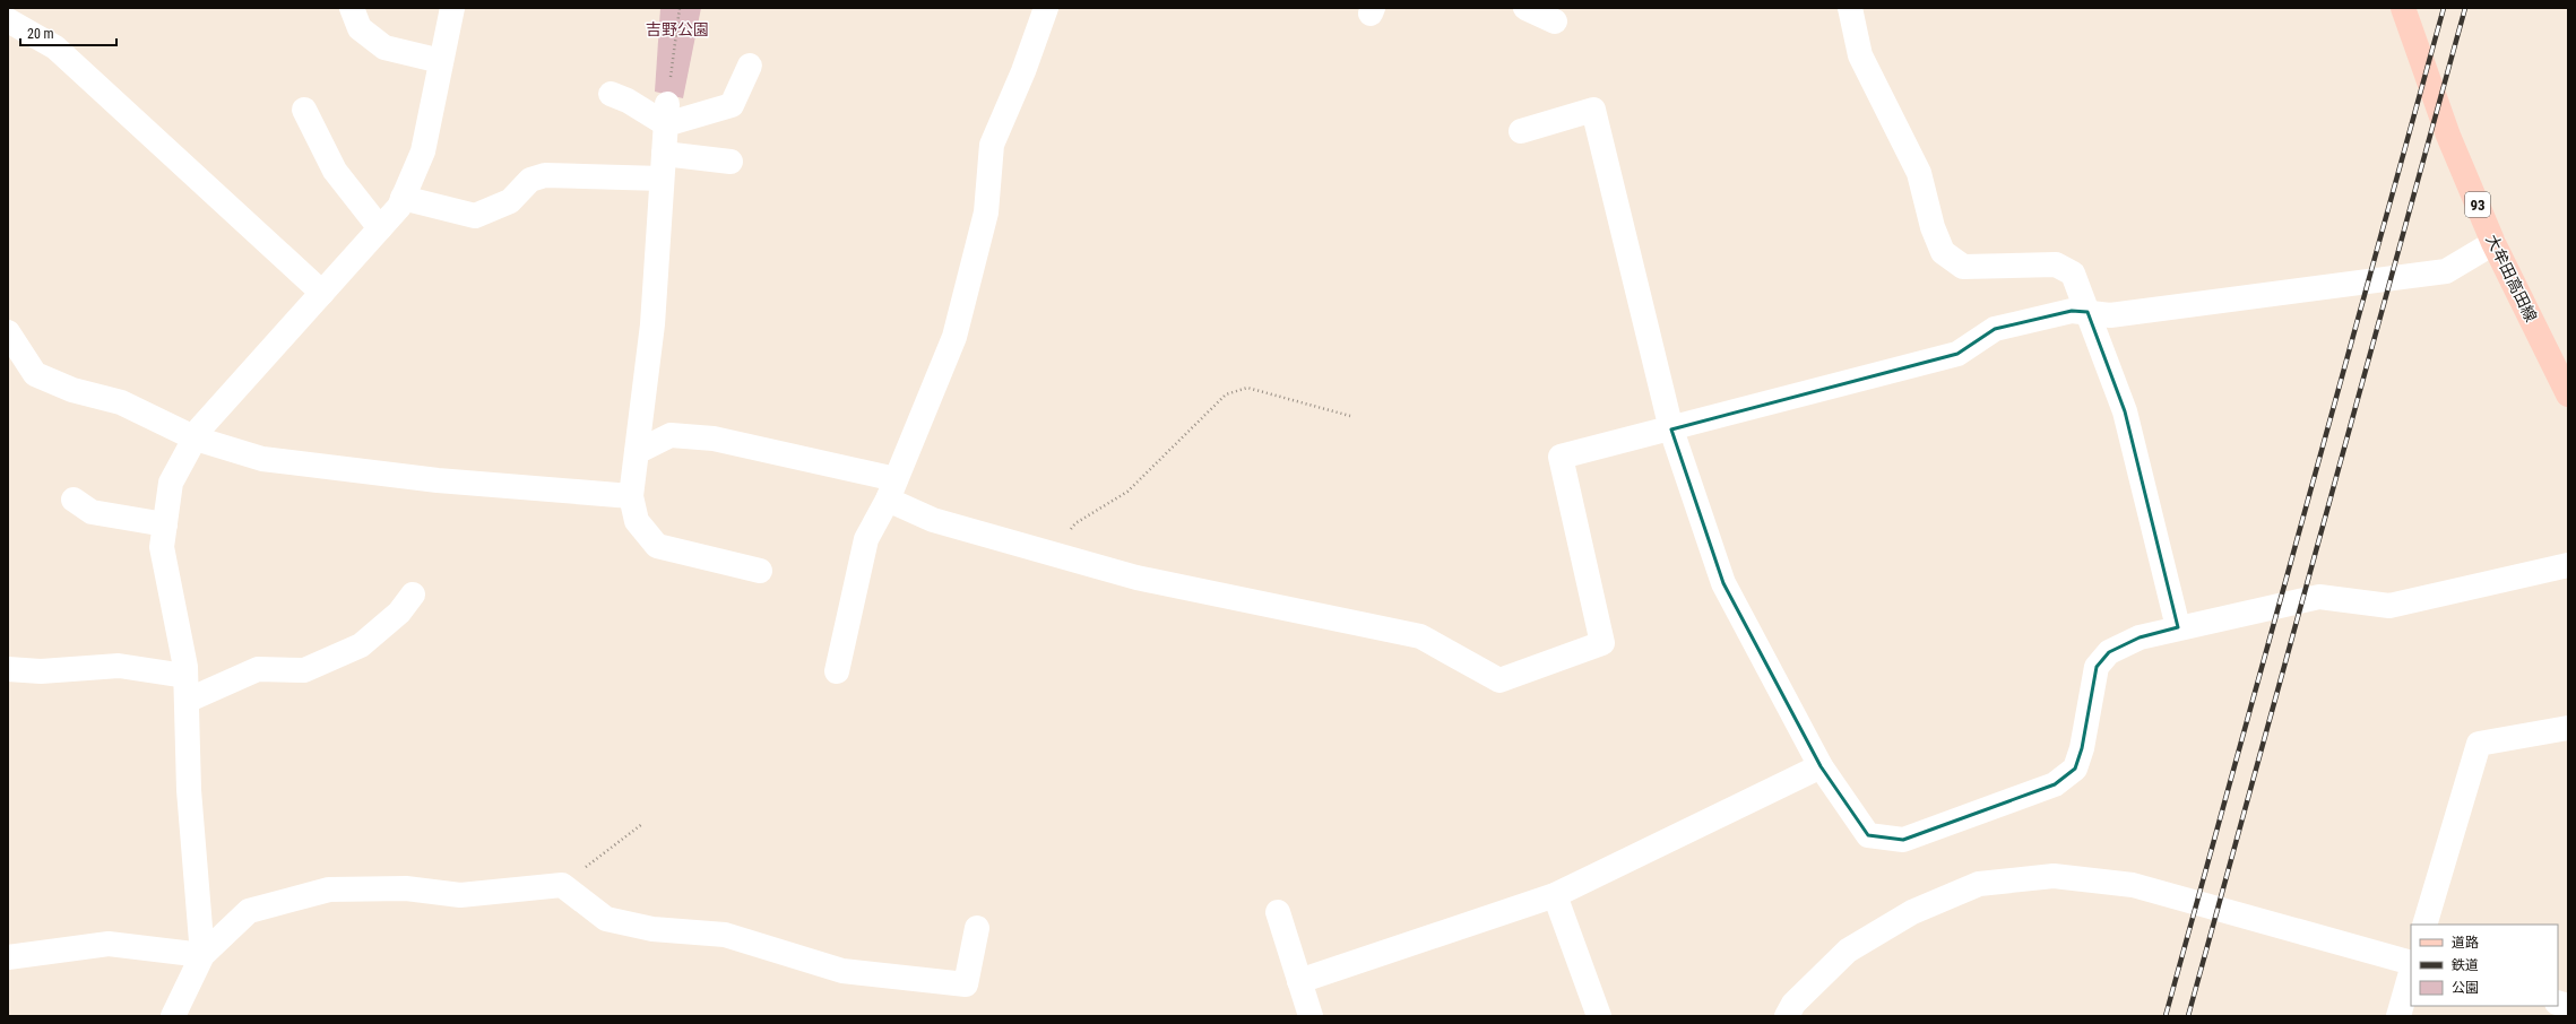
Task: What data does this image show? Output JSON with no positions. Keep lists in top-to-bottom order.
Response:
{
  "streets": {
    "main road": ["93", "大牟田高田線"]
  },
  "parks": ["吉野公園"],
  "legend": ["道路", "鉄道", "公園"],
  "scale_bar": "20 m"
}
